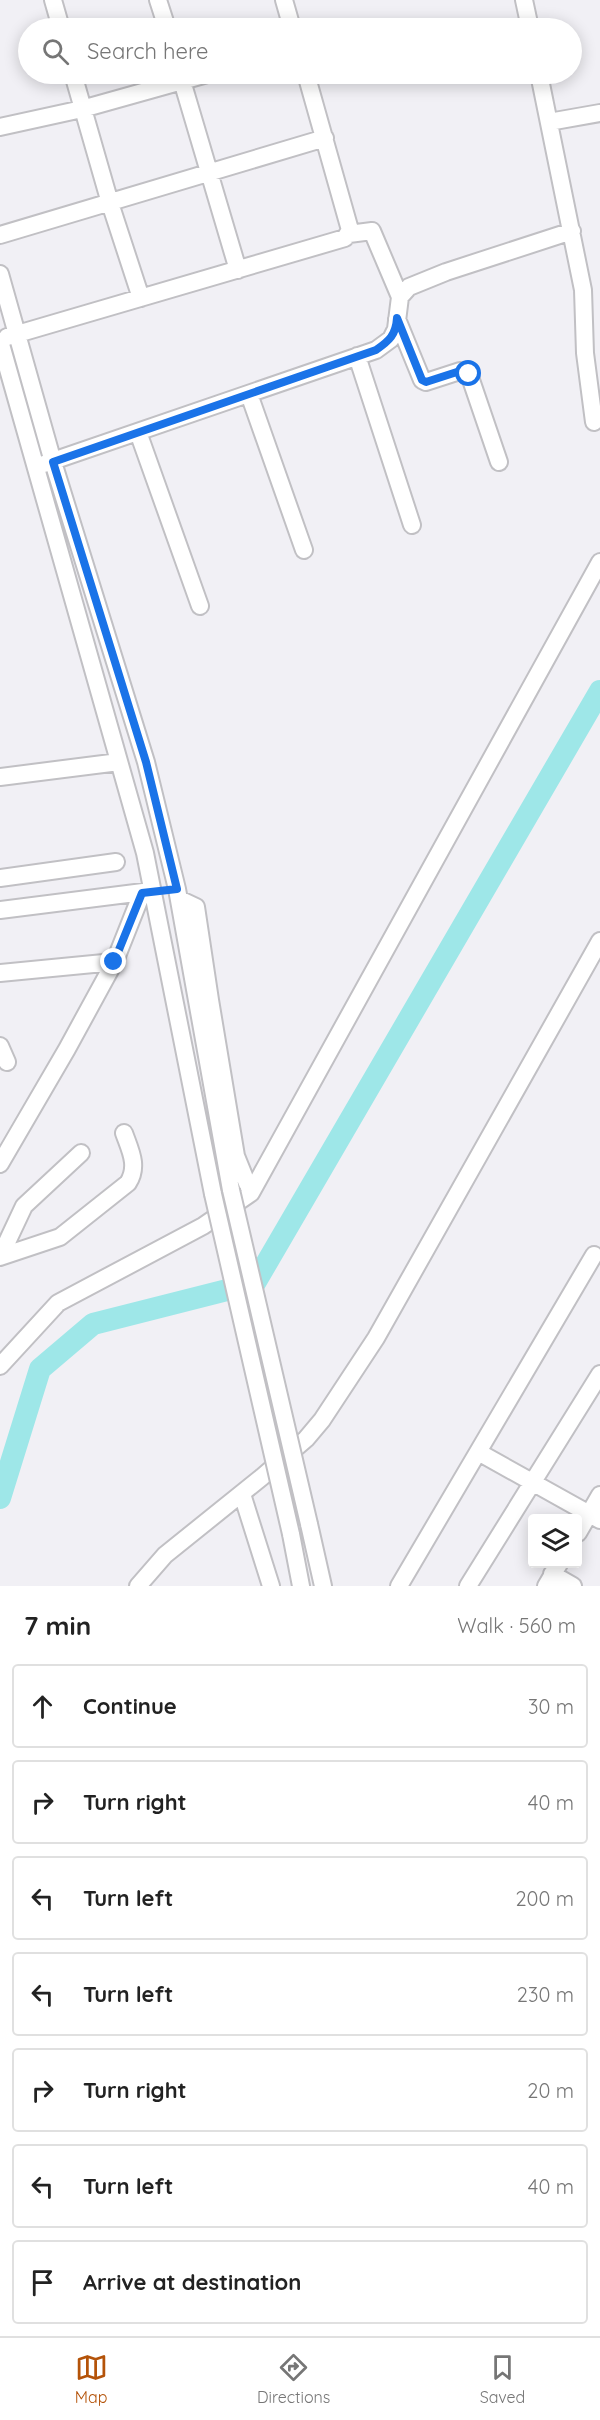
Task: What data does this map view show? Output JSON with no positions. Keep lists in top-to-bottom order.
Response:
{
  "page": {
    "search": "Search here",
    "heading": ["7 min", "Walk · 560 m"],
    "list": [
      ["Continue", "30 m"],
      ["Turn right", "40 m"],
      ["Turn left", "200 m"],
      ["Turn left", "230 m"],
      ["Turn right", "20 m"],
      ["Turn left", "40 m"],
      "Arrive at destination"
    ],
    "nav": ["Map", "Directions", "Saved"]
  }
}
